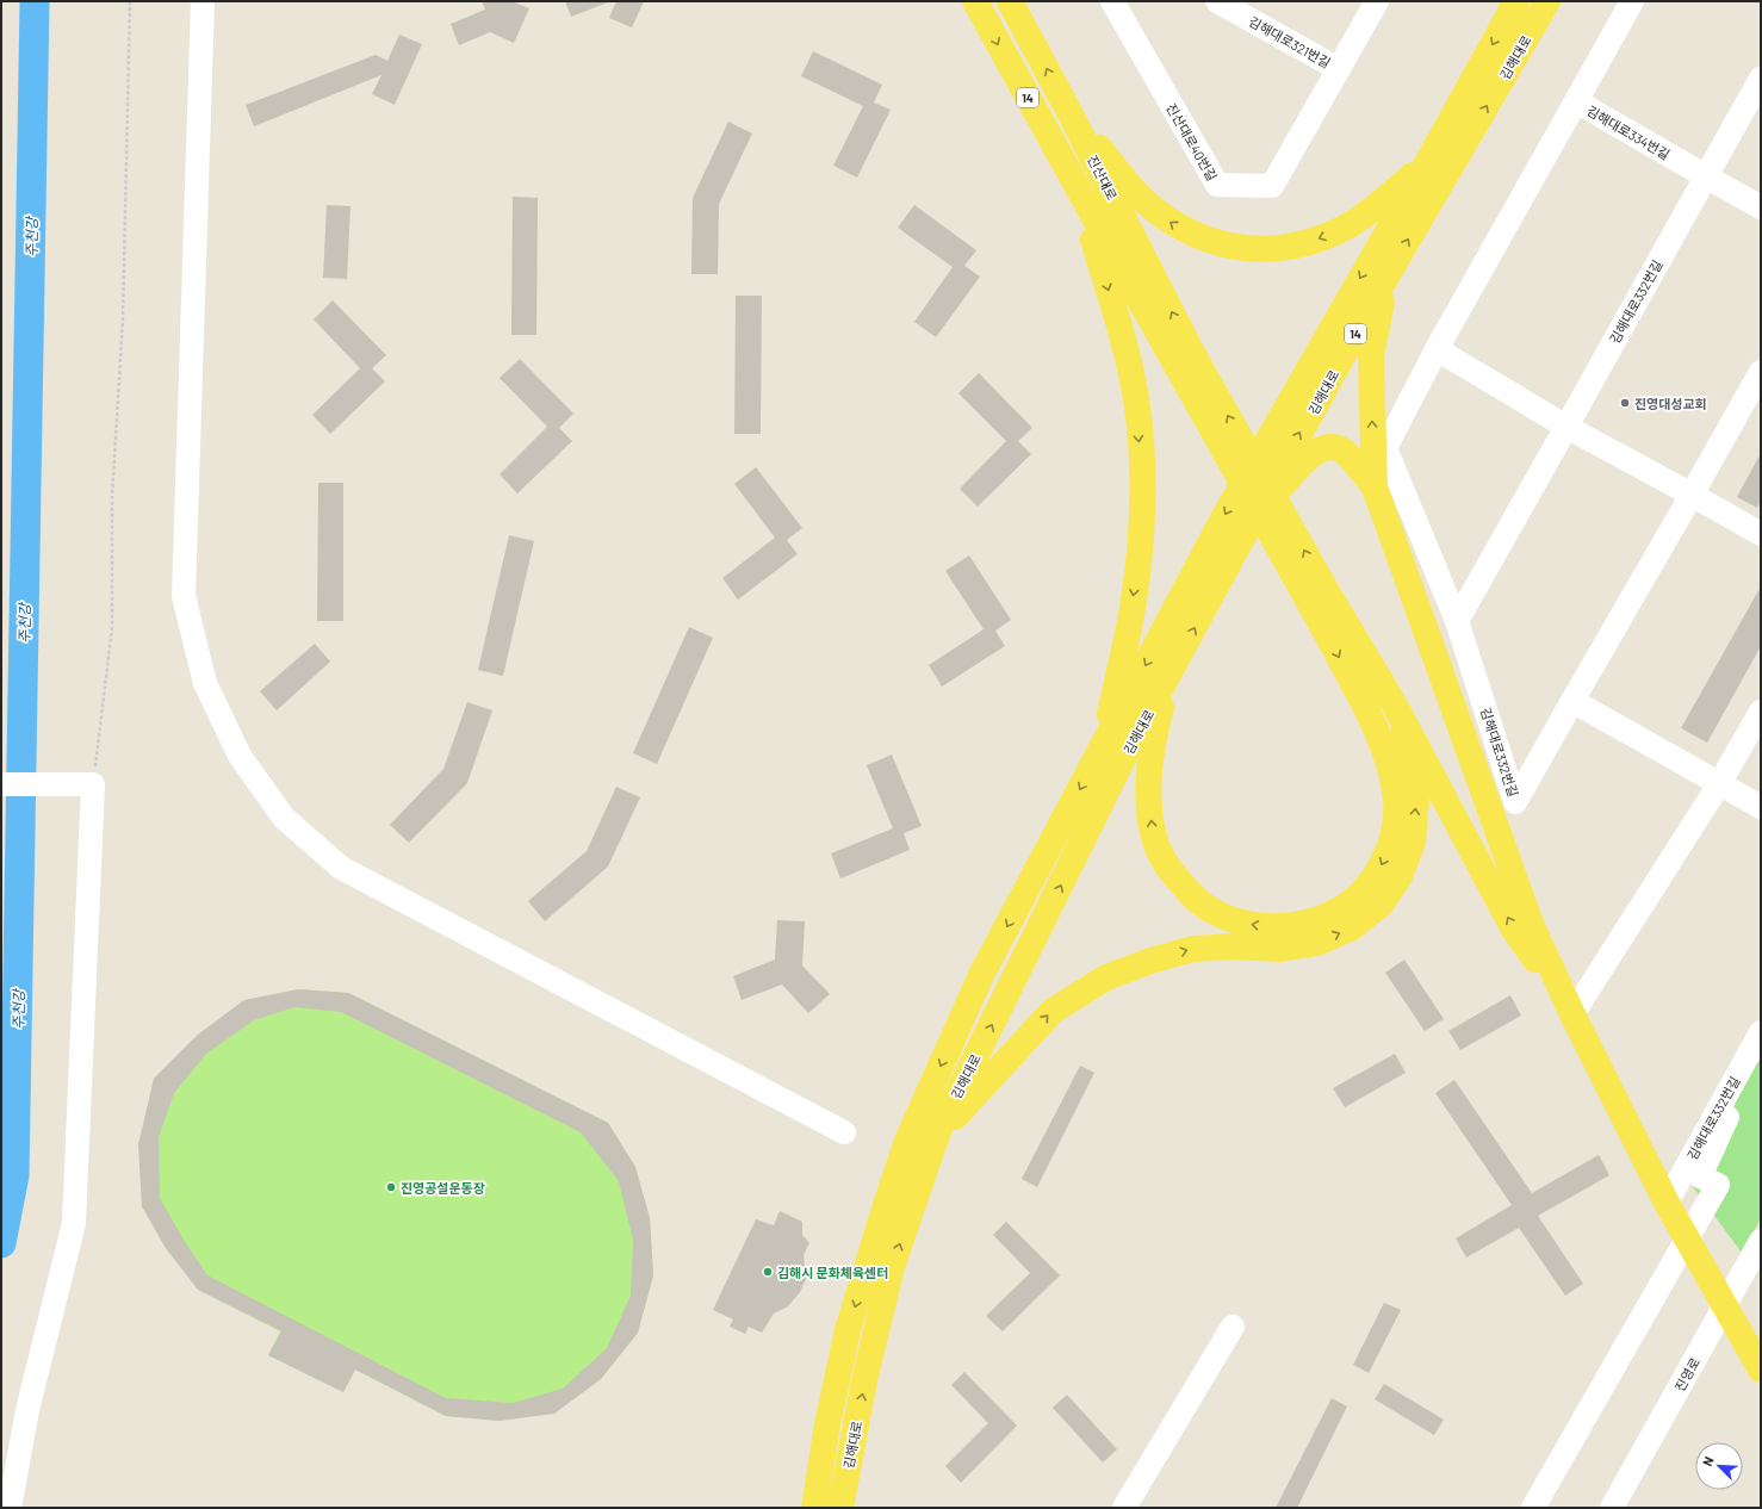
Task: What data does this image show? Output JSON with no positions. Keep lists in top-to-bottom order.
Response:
{
  "streets": {
    "main road": ["김해대로", "14", "진산대로"],
    "street": [
      "김해대로321번길",
      "김해대로334번길",
      "진산대로40번길",
      "김해대로332번길",
      "진영로"
    ]
  },
  "crossings": [
    ["김해대로321번길", "진산대로40번길"],
    ["김해대로334번길", "김해대로332번길"]
  ],
  "water": ["주천강"],
  "places": ["진영대성교회", "진영공설운동장", "김해시 문화체육센터"],
  "north": "top left"
}
